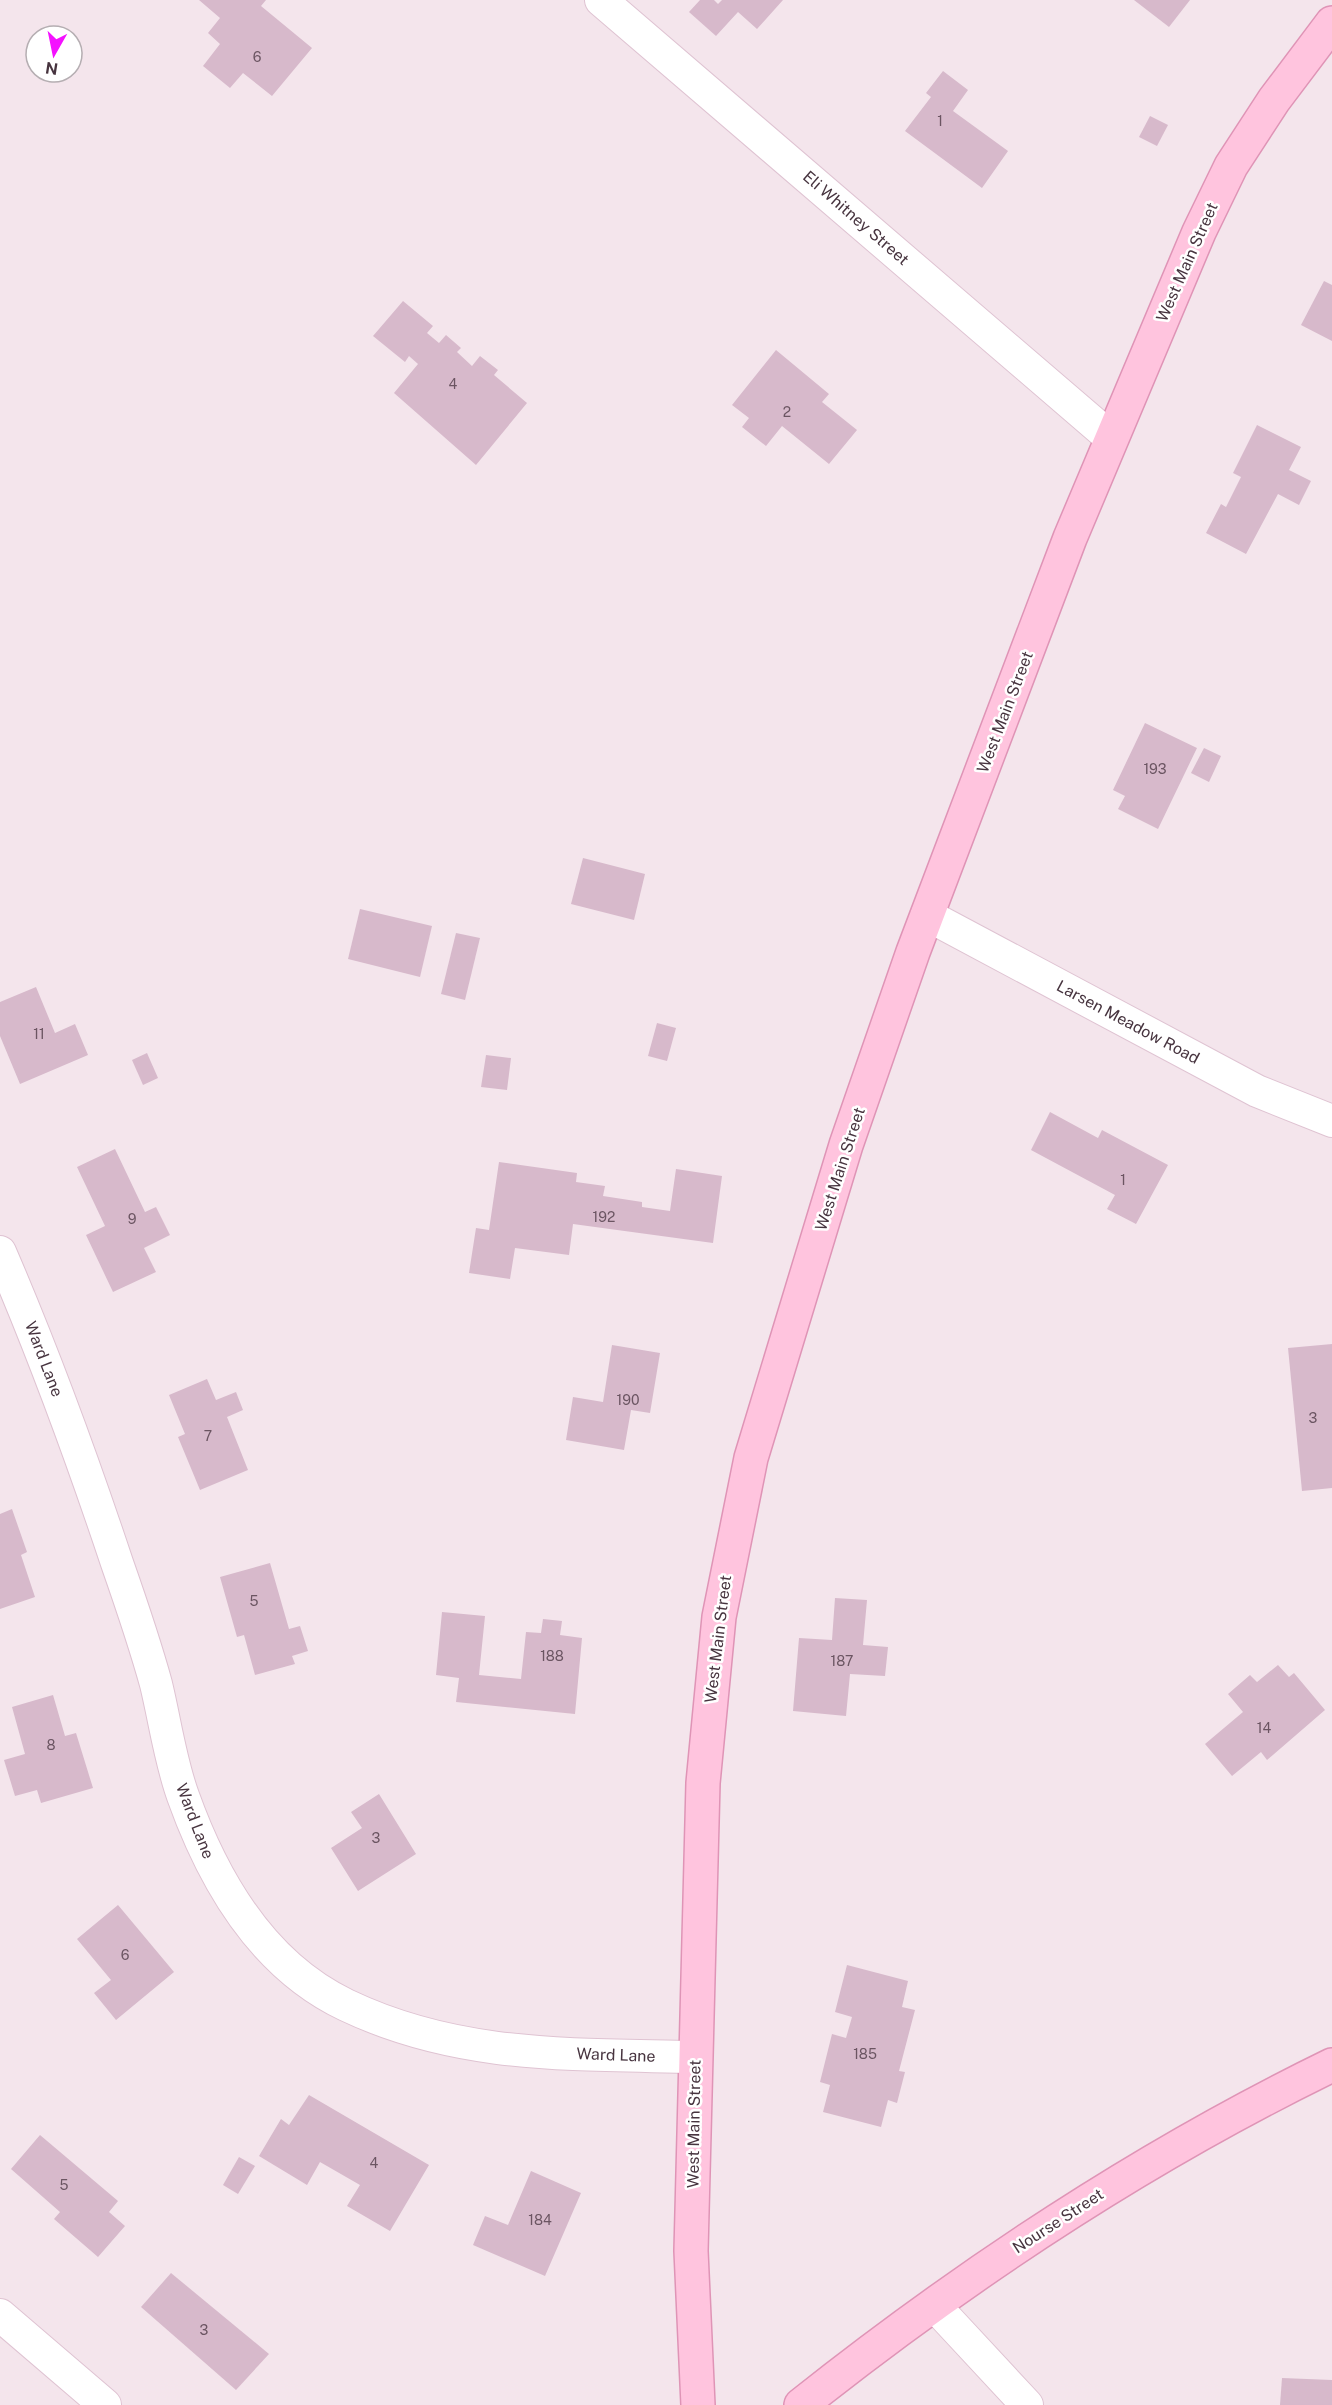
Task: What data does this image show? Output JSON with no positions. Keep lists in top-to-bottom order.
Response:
{
  "streets": {
    "street": [
      "Eli Whitney Street",
      "West Main Street",
      "Larsen Meadow Road",
      "Ward Lane",
      "Nourse Street"
    ]
  },
  "crossings": [
    ["Eli Whitney Street", "West Main Street"],
    ["West Main Street", "Larsen Meadow Road"],
    ["West Main Street", "Ward Lane"]
  ],
  "house_numbers": [
    "6",
    "1",
    "4",
    "2",
    "193",
    "11",
    "1",
    "192",
    "9",
    "190",
    "3",
    "7",
    "5",
    "188",
    "187",
    "14",
    "8",
    "3",
    "6",
    "185",
    "4",
    "5",
    "184",
    "3"
  ],
  "north": "bottom"
}
